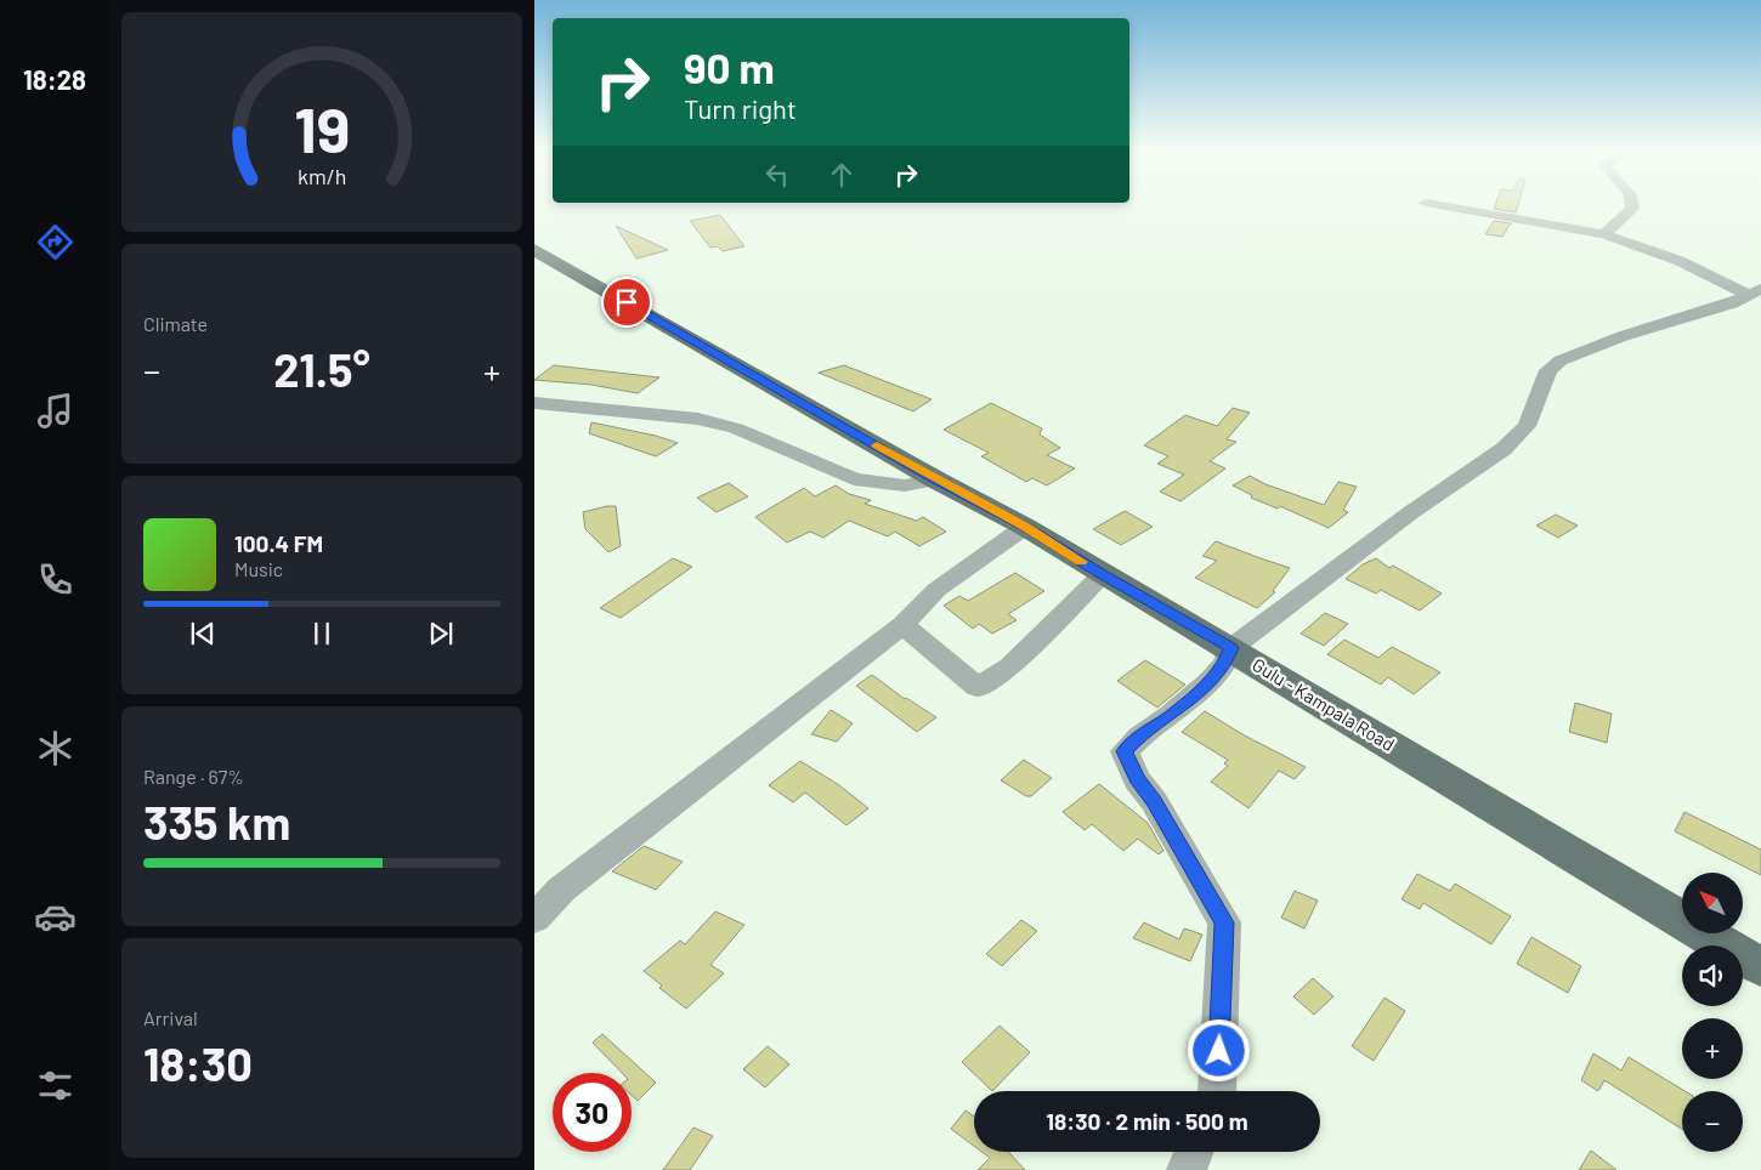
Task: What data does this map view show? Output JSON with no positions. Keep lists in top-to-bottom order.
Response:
{
  "streets": {
    "main road": ["Gulu - Kampala Road"]
  },
  "north": "top left",
  "page": {
    "tabs": "18:28",
    "turn": ["90 m", "Turn right"],
    "tile": [
      "Climate",
      ["Range · 67%", "335 km"],
      ["Arrival", "18:30"]
    ],
    "heat": ["−", "21.5°", "+"],
    "song": ["100.4 FM", "Music"],
    "map_buttons": ["+", "−"],
    "limit": "30",
    "trip": "18:30 · 2 min · 500 m",
    "gauge": ["19", "km/h"]
  }
}
